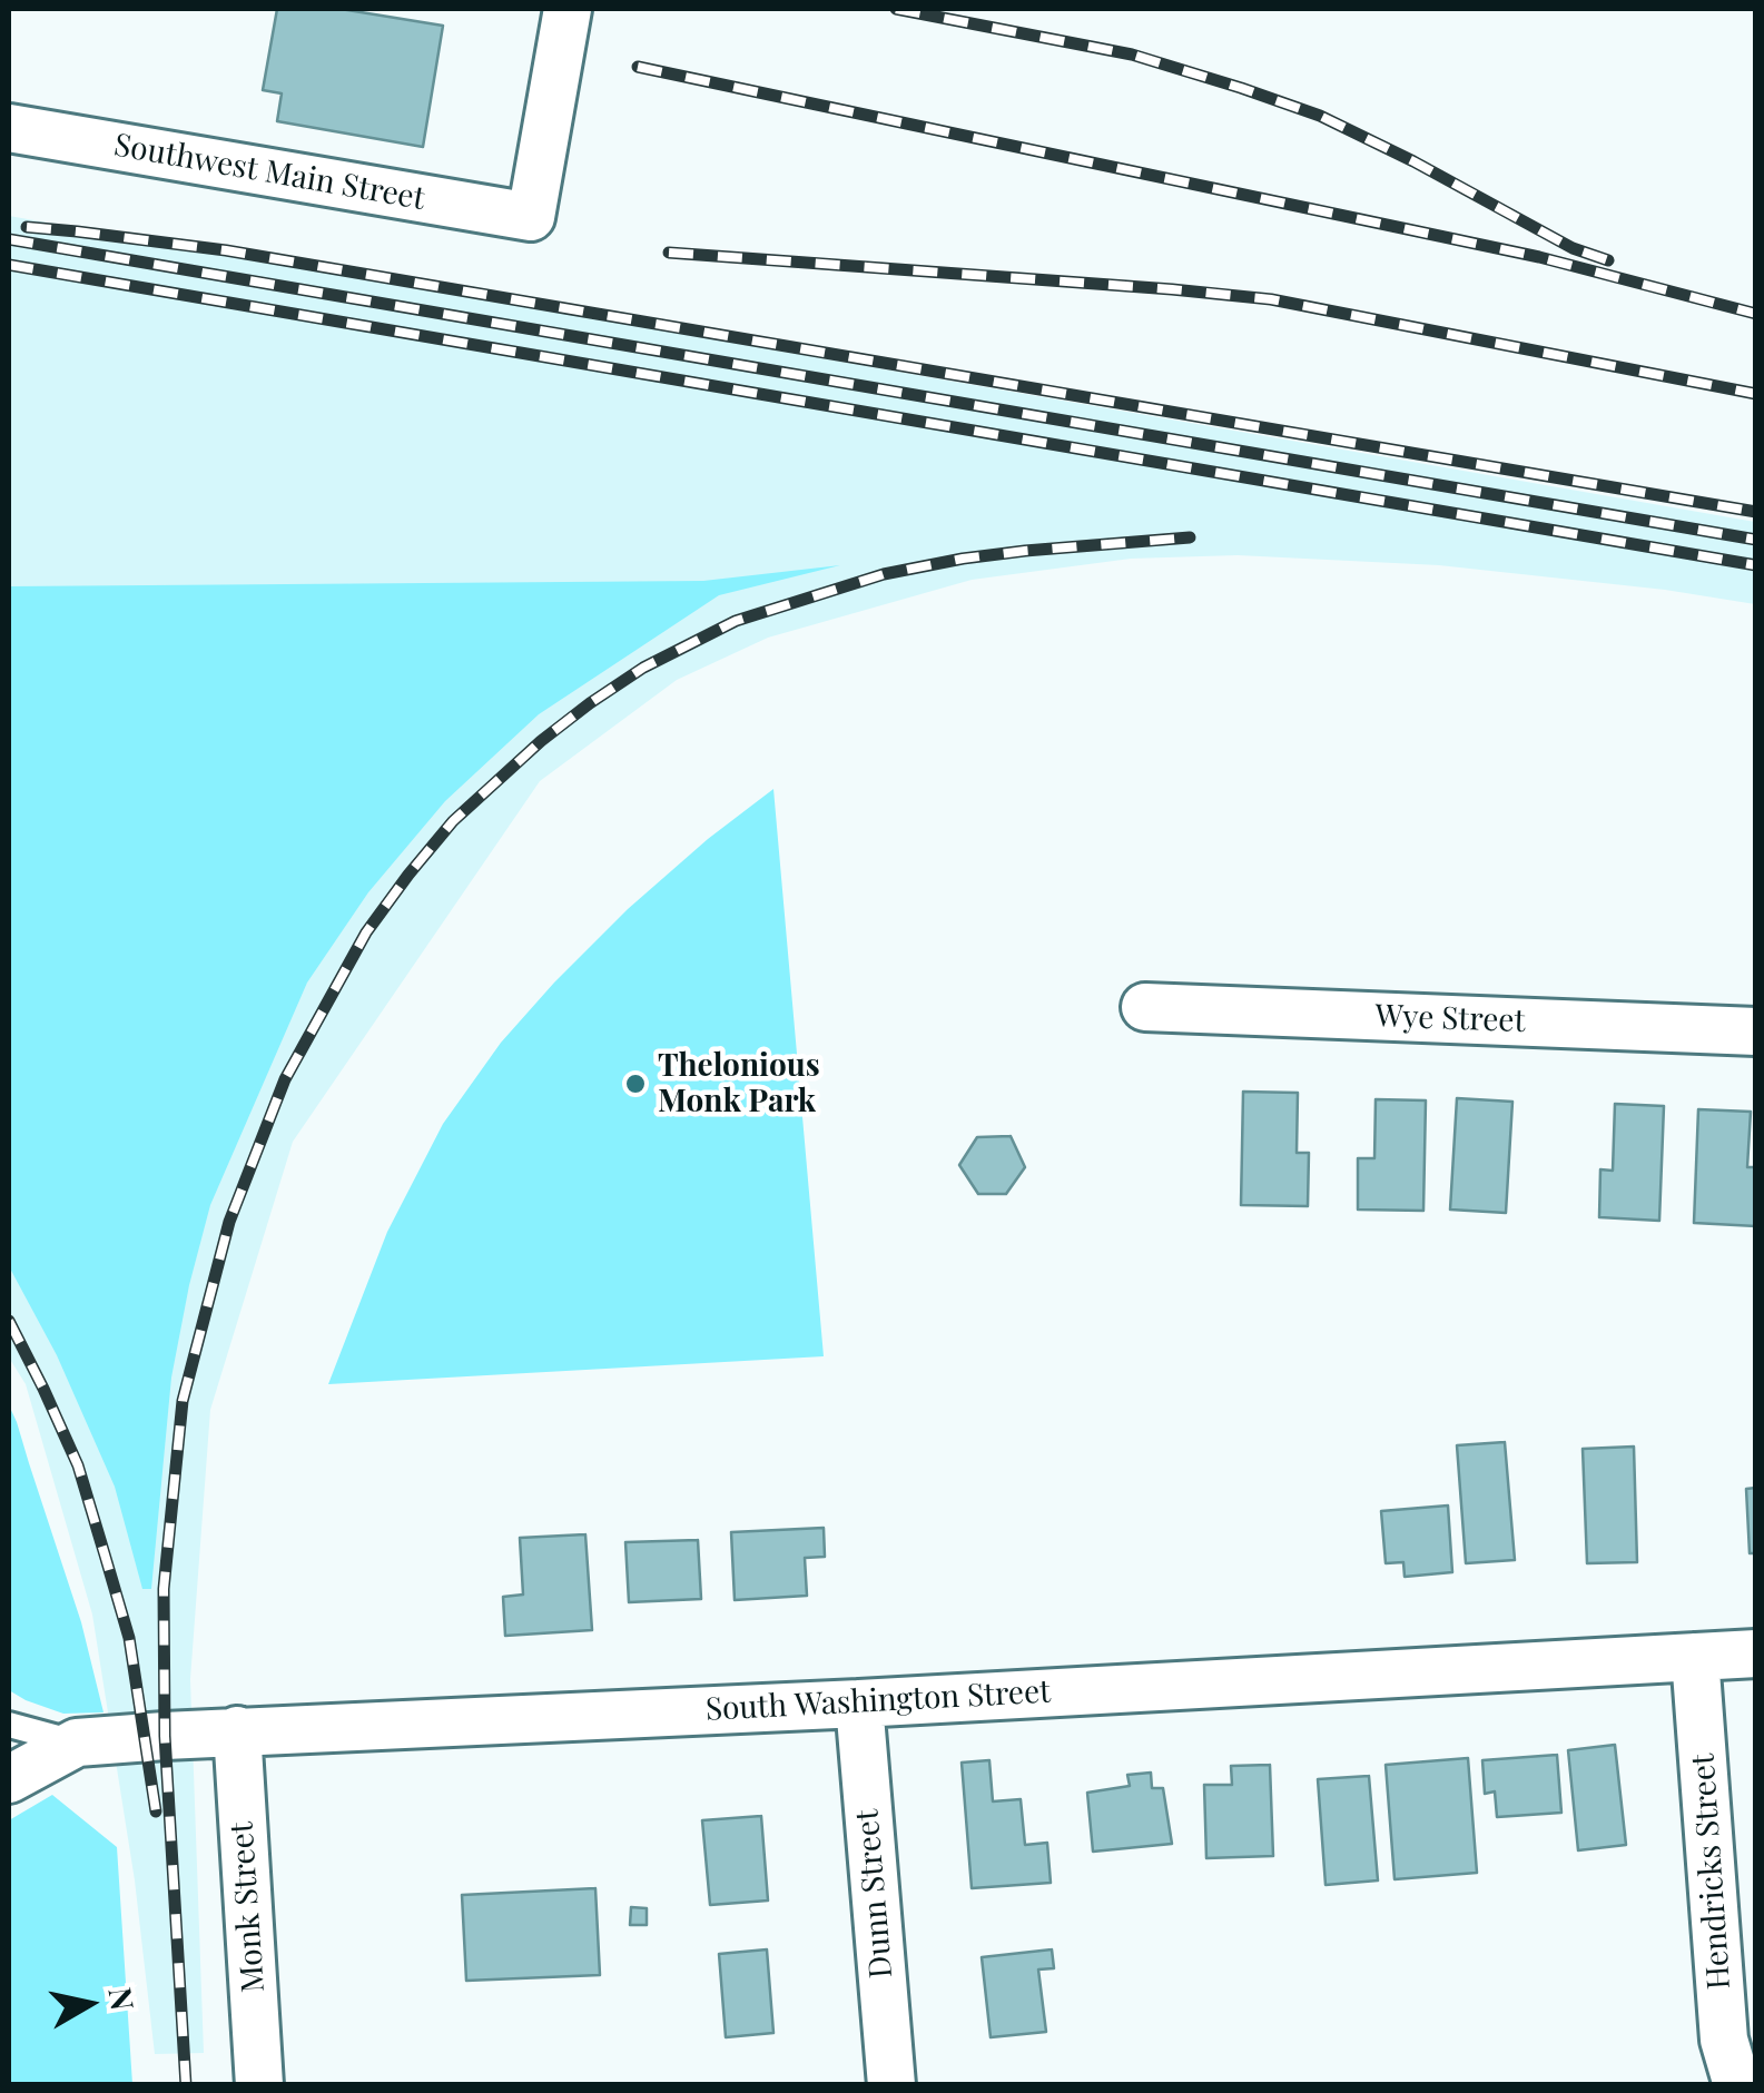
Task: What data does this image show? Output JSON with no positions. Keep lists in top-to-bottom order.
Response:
{
  "streets": {
    "street": [
      "Southwest Main Street",
      "Wye Street",
      "South Washington Street",
      "Hendricks Street",
      "Dunn Street",
      "Monk Street"
    ]
  },
  "crossings": [
    ["South Washington Street", "Hendricks Street"],
    ["South Washington Street", "Dunn Street"],
    ["South Washington Street", "Monk Street"]
  ],
  "places": ["Thelonious Monk Park"],
  "north": "right"
}
